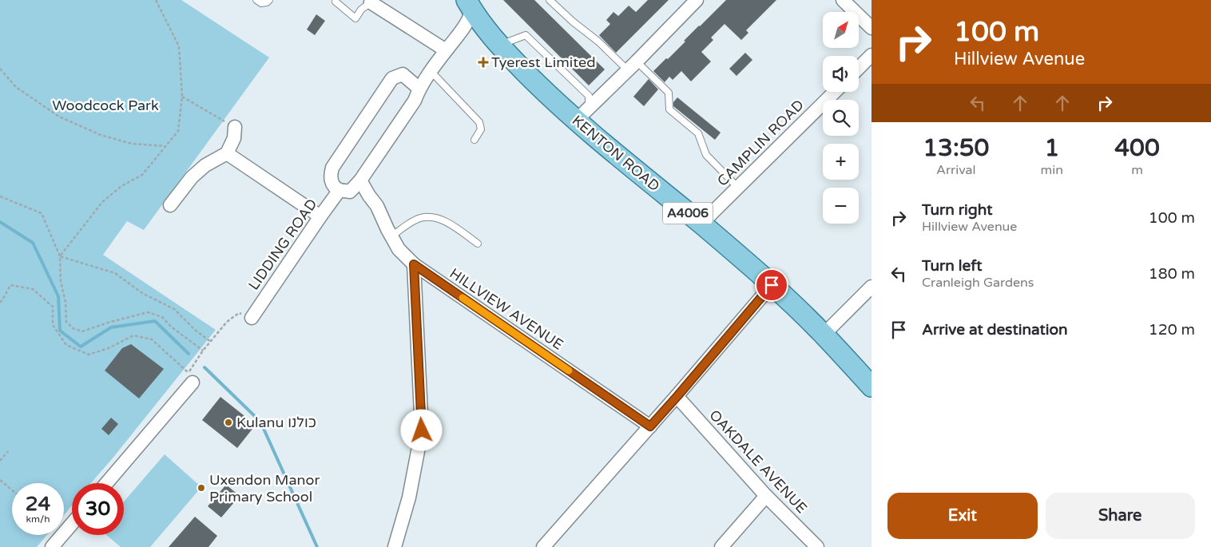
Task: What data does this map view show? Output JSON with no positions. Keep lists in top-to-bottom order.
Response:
{
  "streets": {
    "main road": ["KENTON ROAD", "A4006"],
    "street": [
      "CAMPLIN ROAD",
      "LIDDING ROAD",
      "HILLVIEW AVENUE",
      "OAKDALE AVENUE"
    ]
  },
  "crossings": [
    ["CAMPLIN ROAD", "KENTON ROAD"],
    ["KENTON ROAD", "LIDDING ROAD"],
    ["LIDDING ROAD", "HILLVIEW AVENUE"]
  ],
  "parks": ["Woodcock Park"],
  "places": {
    "health": ["Tyerest Limited"],
    "other": ["Kulanu כולנו", "Uxendon Manor Primary School"]
  },
  "north": "top right",
  "page": {
    "turn": ["100 m", "Hillview Avenue"],
    "map_buttons": ["+", "−"],
    "eta": [
      "13:50",
      "Arrival",
      "1",
      "min",
      "400",
      "m"
    ],
    "list": [
      {
        "name": "Turn right",
        "note": "Hillview Avenue",
        "value": "100 m"
      },
      {
        "name": "Turn left",
        "note": "Cranleigh Gardens",
        "value": "180 m"
      },
      {
        "name": "Arrive at destination",
        "value": "120 m"
      }
    ],
    "speed": "24 km/h",
    "limit": "30",
    "buttons": ["Exit", "Share"]
  }
}
